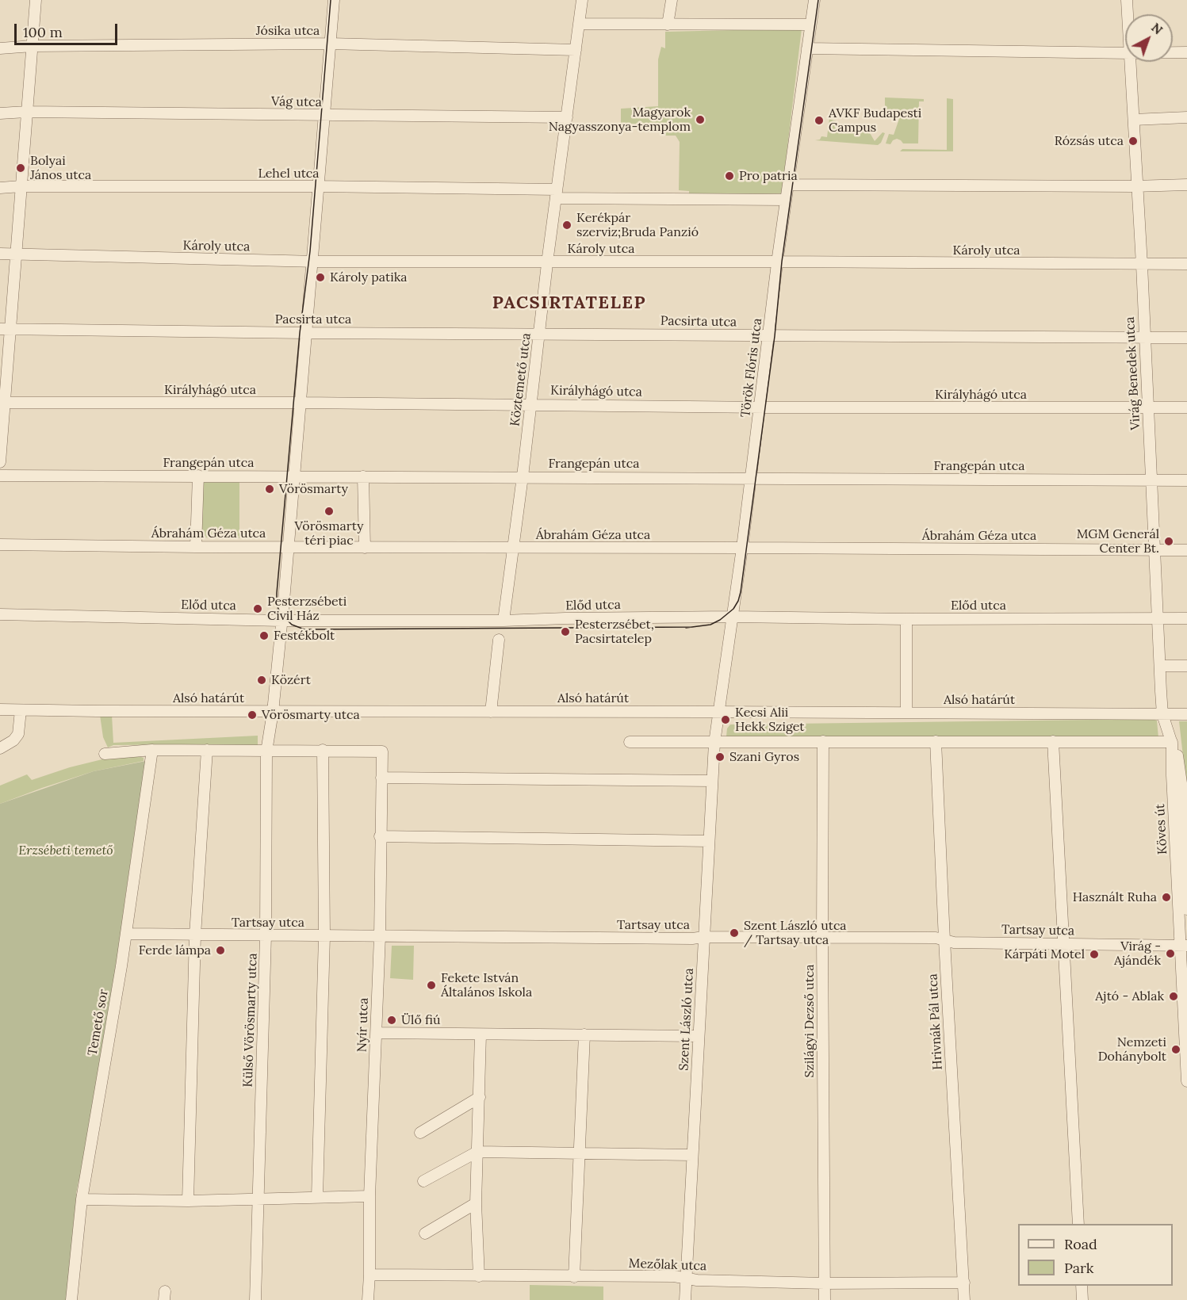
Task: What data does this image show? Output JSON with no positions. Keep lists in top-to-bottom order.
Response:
{
  "streets": {
    "street": [
      "Jósika utca",
      "Vág utca",
      "Lehel utca",
      "Károly utca",
      "Pacsirta utca",
      "Török Flóris utca",
      "Virág Benedek utca",
      "Köztemető utca",
      "Királyhágó utca",
      "Frangepán utca",
      "Ábrahám Géza utca",
      "Előd utca",
      "Alsó határút",
      "Köves út",
      "Tartsay utca",
      "Szent László utca",
      "Külső Vörösmarty utca",
      "Szilágyi Dezső utca",
      "Hrivnák Pál utca",
      "Temető sor",
      "Nyír utca",
      "Mezőlak utca"
    ]
  },
  "crossings": [
    ["Jósika utca", "Köztemető utca"],
    ["Vág utca", "Köztemető utca"],
    ["Lehel utca", "Török Flóris utca"],
    ["Lehel utca", "Köztemető utca"],
    ["Károly utca", "Török Flóris utca"],
    ["Károly utca", "Virág Benedek utca"],
    ["Károly utca", "Köztemető utca"],
    ["Pacsirta utca", "Török Flóris utca"],
    ["Pacsirta utca", "Virág Benedek utca"],
    ["Pacsirta utca", "Köztemető utca"],
    ["Török Flóris utca", "Királyhágó utca"],
    ["Török Flóris utca", "Frangepán utca"],
    ["Török Flóris utca", "Ábrahám Géza utca"],
    ["Török Flóris utca", "Előd utca"],
    ["Török Flóris utca", "Alsó határút"],
    ["Török Flóris utca", "Szent László utca"],
    ["Virág Benedek utca", "Királyhágó utca"],
    ["Virág Benedek utca", "Frangepán utca"],
    ["Virág Benedek utca", "Ábrahám Géza utca"],
    ["Virág Benedek utca", "Előd utca"],
    ["Virág Benedek utca", "Alsó határút"],
    ["Virág Benedek utca", "Köves út"],
    ["Köztemető utca", "Királyhágó utca"],
    ["Köztemető utca", "Frangepán utca"],
    ["Köztemető utca", "Ábrahám Géza utca"],
    ["Köztemető utca", "Előd utca"],
    ["Köves út", "Tartsay utca"],
    ["Tartsay utca", "Szent László utca"],
    ["Tartsay utca", "Külső Vörösmarty utca"],
    ["Tartsay utca", "Szilágyi Dezső utca"],
    ["Tartsay utca", "Hrivnák Pál utca"],
    ["Tartsay utca", "Temető sor"],
    ["Tartsay utca", "Nyír utca"],
    ["Szent László utca", "Mezőlak utca"],
    ["Szilágyi Dezső utca", "Mezőlak utca"],
    ["Hrivnák Pál utca", "Mezőlak utca"],
    ["Nyír utca", "Mezőlak utca"]
  ],
  "districts": ["PACSIRTATELEP"],
  "parks": ["Erzsébeti temető"],
  "places": [
    "Magyarok Nagyasszonya-templom",
    "AVKF Budapesti Campus",
    "Rózsás utca",
    "Bolyai János utca",
    "Pro patria",
    "Kerékpár szerviz;Bruda Panzió",
    "Károly patika",
    "Vörösmarty",
    "Vörösmarty téri piac",
    "MGM Generál Center Bt.",
    "Pesterzsébeti Civil Ház",
    "Pesterzsébet, Pacsirtatelep",
    "Festékbolt",
    "Közért",
    "Vörösmarty utca",
    "Kecsi Alii Hekk Sziget",
    "Szani Gyros",
    "Használt Ruha",
    "Szent László utca / Tartsay utca",
    "Ferde lámpa",
    "Virág - Ajándék",
    "Kárpáti Motel",
    "Fekete István Általános Iskola",
    "Ajtó - Ablak",
    "Ülő fiú",
    "Nemzeti Dohánybolt"
  ],
  "legend": ["Road", "Park"],
  "scale_bar": "100 m",
  "north": "top right"
}
